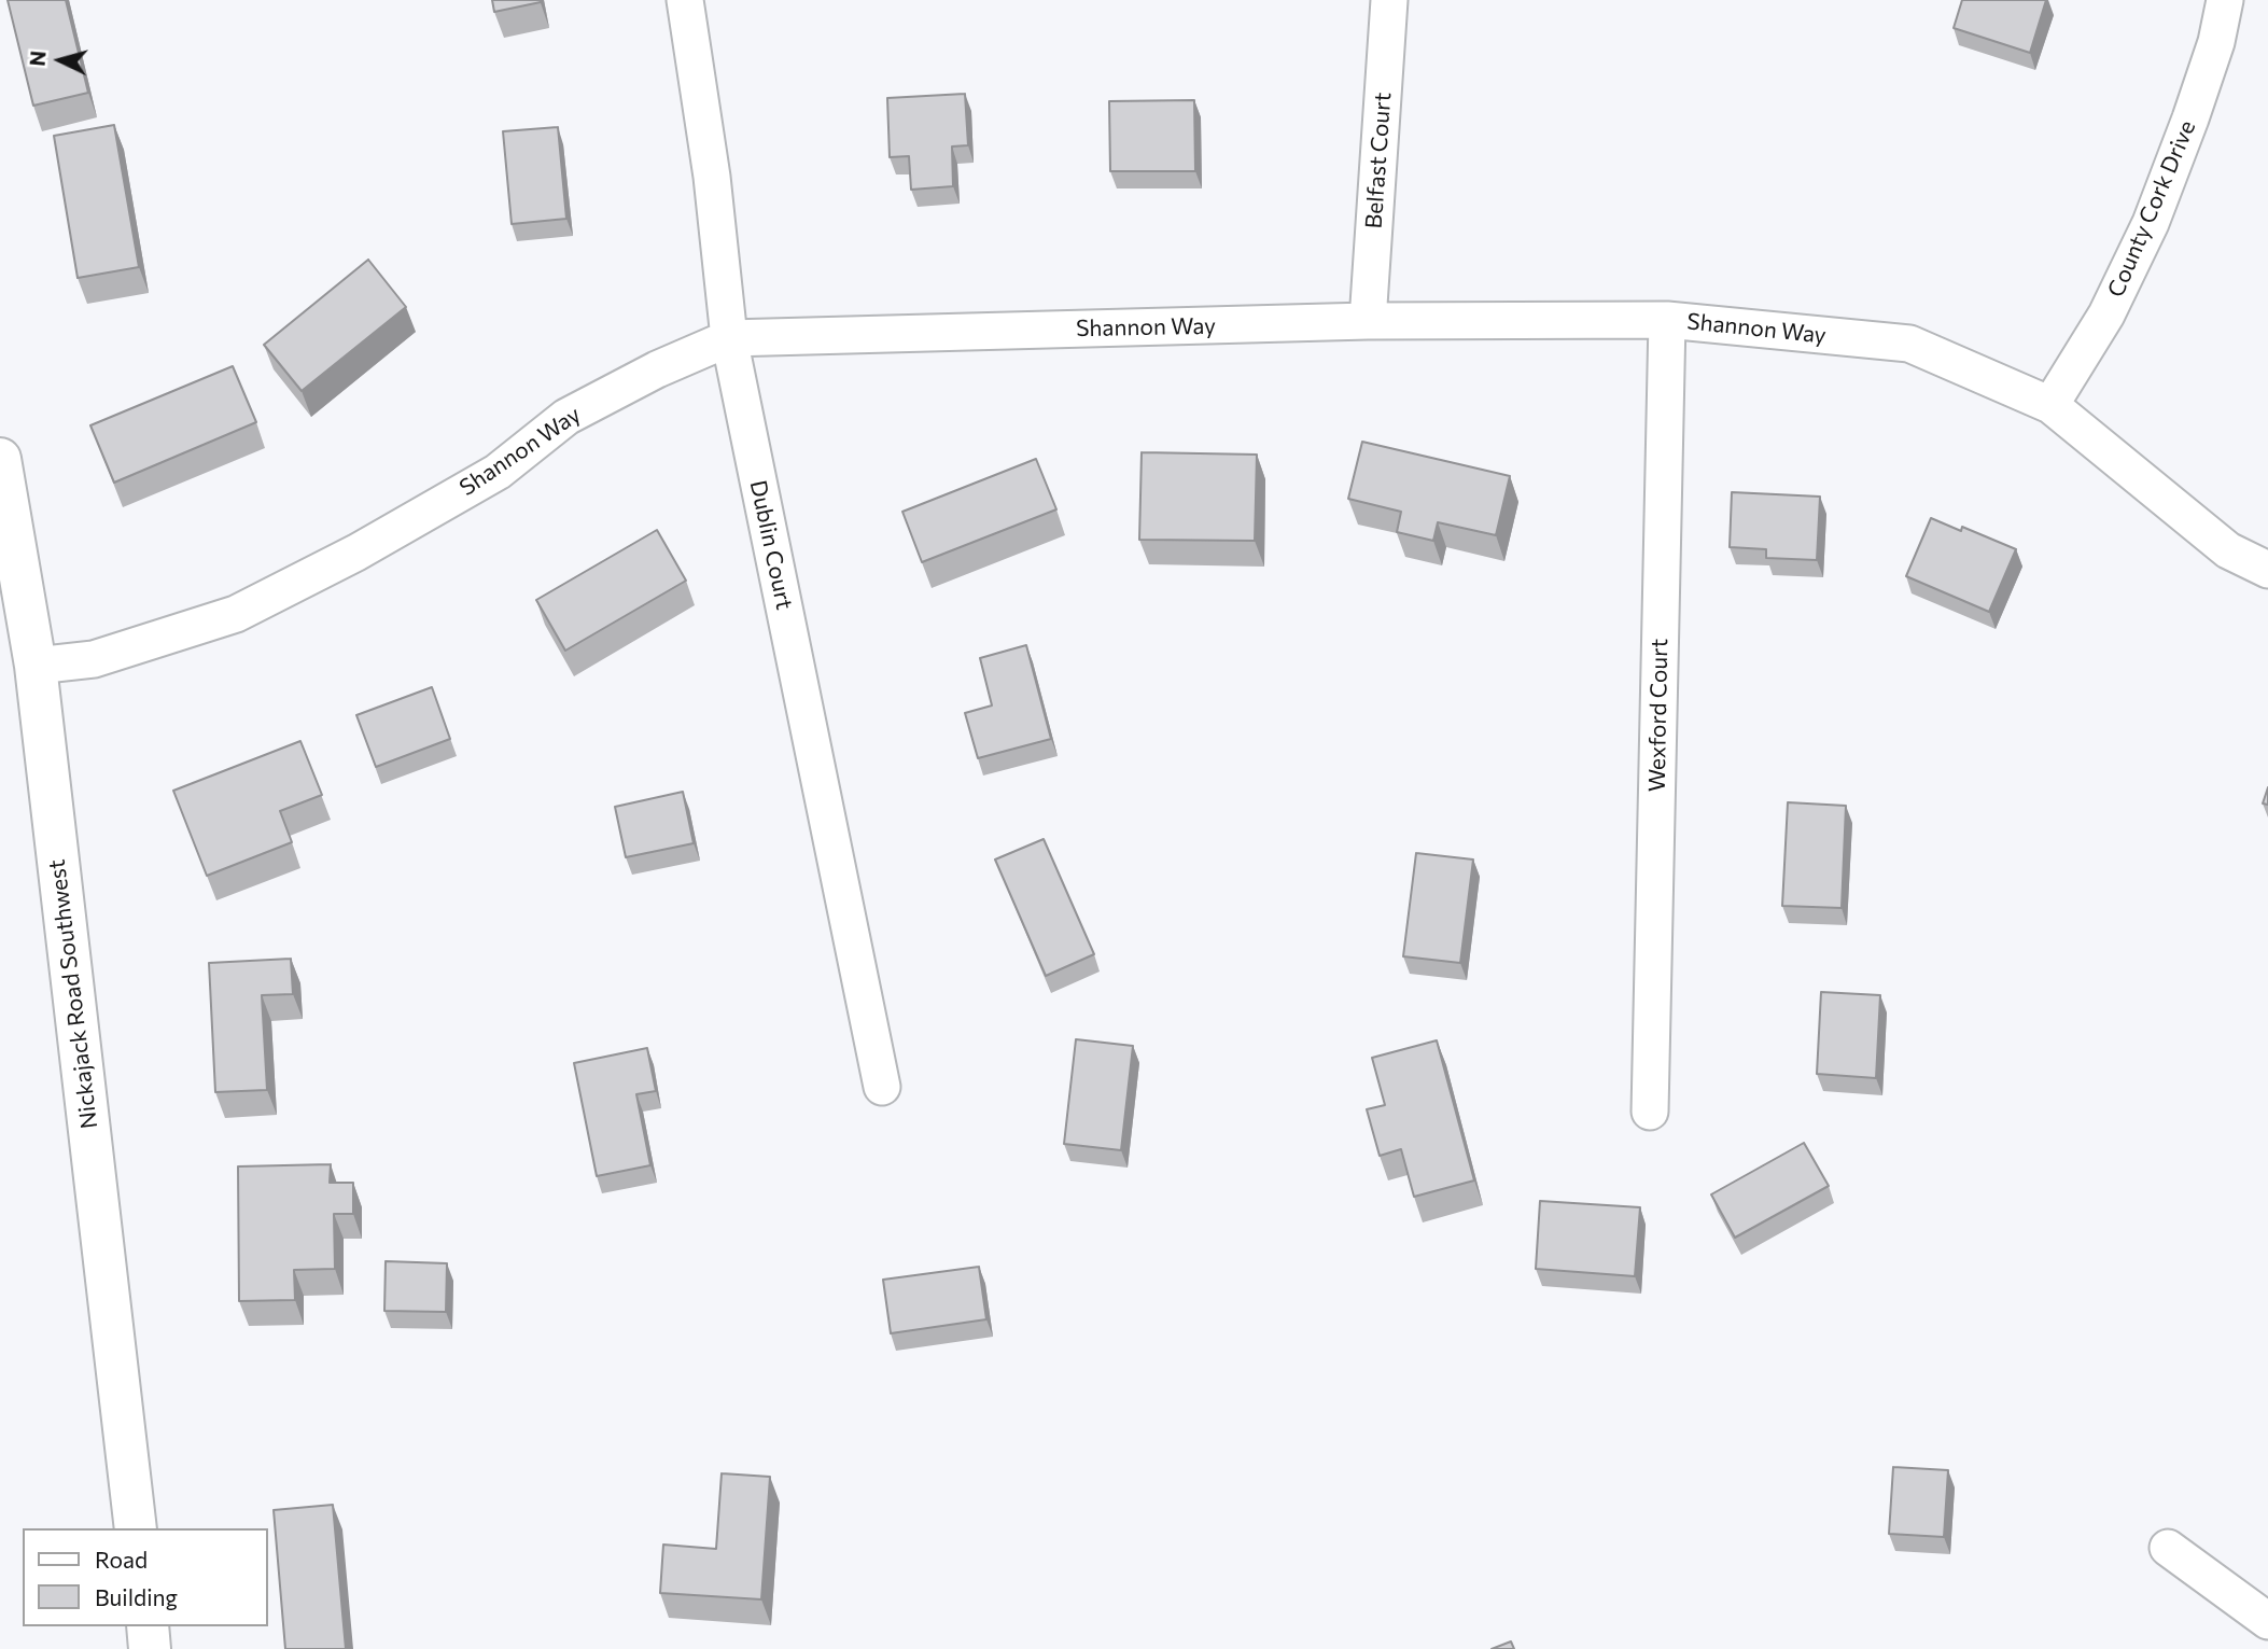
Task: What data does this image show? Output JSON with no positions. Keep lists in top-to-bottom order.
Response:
{
  "streets": {
    "street": [
      "Belfast Court",
      "County Cork Drive",
      "Shannon Way",
      "Dublin Court",
      "Wexford Court",
      "Nickajack Road Southwest"
    ]
  },
  "crossings": [
    ["Belfast Court", "Shannon Way"],
    ["County Cork Drive", "Shannon Way"],
    ["Shannon Way", "Dublin Court"],
    ["Shannon Way", "Wexford Court"],
    ["Shannon Way", "Nickajack Road Southwest"]
  ],
  "legend": ["Road", "Building"],
  "north": "left"
}
